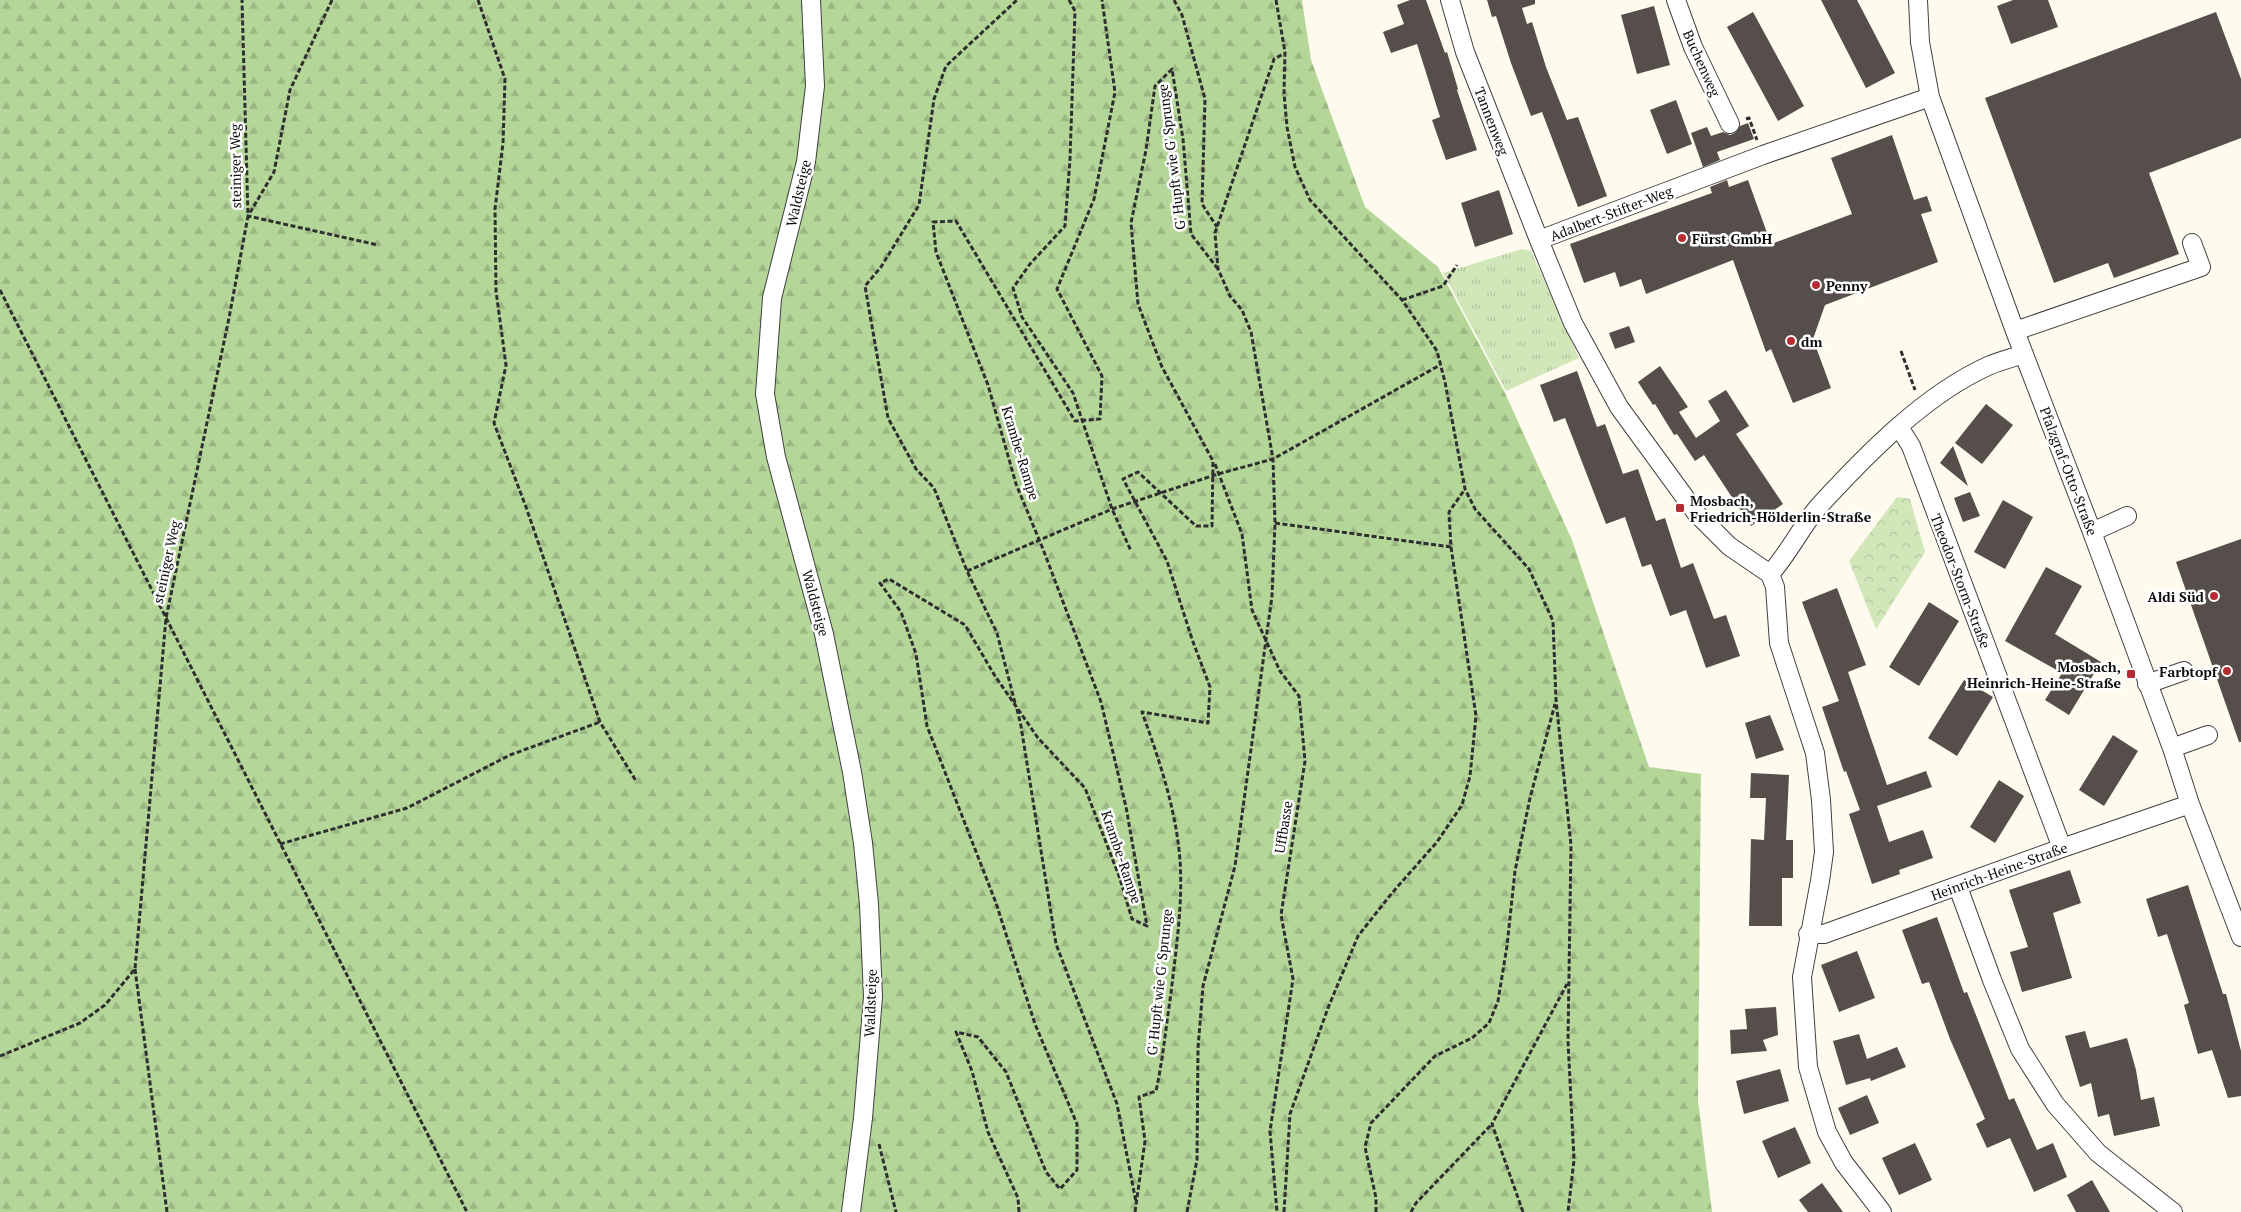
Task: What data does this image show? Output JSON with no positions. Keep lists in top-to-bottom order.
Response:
{
  "streets": {
    "street": [
      "Buchenweg",
      "Tannenweg",
      "Waldsteige",
      "Adalbert-Stifter-Weg",
      "Pfalzgraf-Otto-Straße",
      "Theodor-Storm-Straße",
      "Heinrich-Heine-Straße"
    ],
    "path": [
      "G' Hupft wie G' Sprunge",
      "steiniger Weg",
      "Krambe-Rampe",
      "Uffbasse"
    ]
  },
  "crossings": [
    ["Tannenweg", "Adalbert-Stifter-Weg"],
    ["G' Hupft wie G' Sprunge", "Uffbasse"],
    ["Adalbert-Stifter-Weg", "Pfalzgraf-Otto-Straße"],
    ["Pfalzgraf-Otto-Straße", "Heinrich-Heine-Straße"],
    ["Theodor-Storm-Straße", "Heinrich-Heine-Straße"]
  ],
  "places": {
    "other": [
      "Fürst GmbH",
      "Penny",
      "dm",
      "Aldi Süd",
      "Farbtopf"
    ],
    "transit": ["Mosbach, Friedrich-Hölderlin-Straße", "Mosbach, Heinrich-Heine-Straße"]
  }
}
